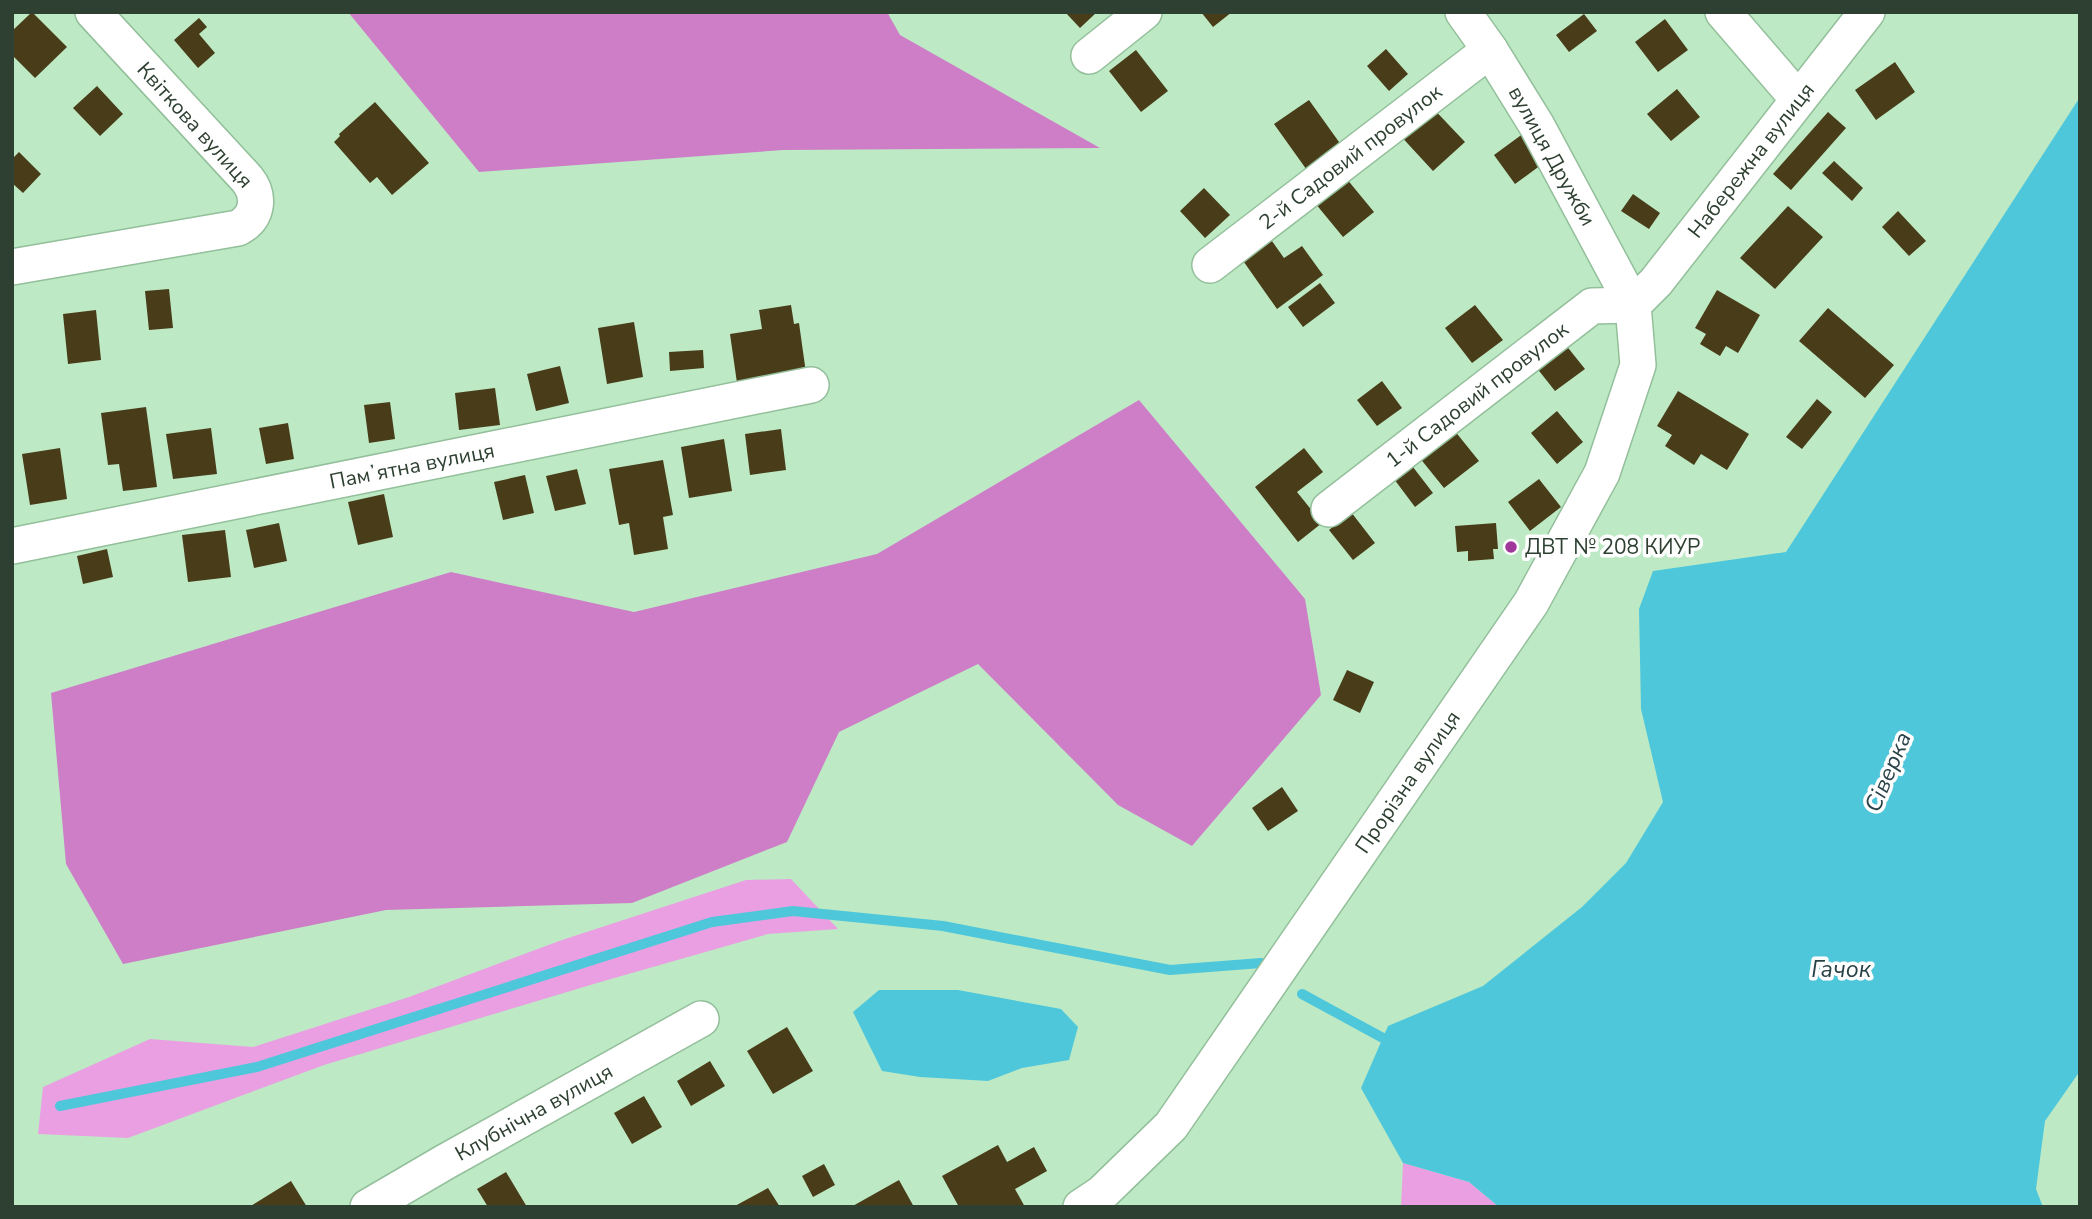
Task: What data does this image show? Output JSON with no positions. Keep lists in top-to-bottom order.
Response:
{
  "streets": {
    "street": [
      "Квіткова вулиця",
      "вулиця Дружби",
      "2-й Садовий провулок",
      "Набережна вулиця",
      "1-й Садовий провулок",
      "Памʼятна вулиця",
      "Прорізна вулиця",
      "Клубнічна вулиця"
    ]
  },
  "crossings": [
    ["вулиця Дружби", "2-й Садовий провулок"],
    ["вулиця Дружби", "Набережна вулиця"],
    ["вулиця Дружби", "1-й Садовий провулок"],
    ["вулиця Дружби", "Прорізна вулиця"],
    ["Набережна вулиця", "1-й Садовий провулок"],
    ["Набережна вулиця", "Прорізна вулиця"],
    ["1-й Садовий провулок", "Прорізна вулиця"]
  ],
  "water": ["Сіверка", "Гачок"],
  "places": ["ДВТ № 208 КИУР"]
}
